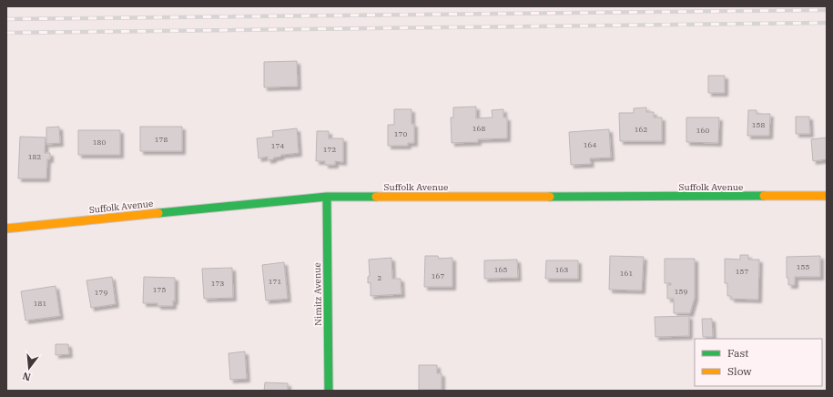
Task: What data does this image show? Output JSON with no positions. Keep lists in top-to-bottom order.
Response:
{
  "streets": {
    "street": ["Suffolk Avenue", "Nimitz Avenue"]
  },
  "crossings": [
    ["Suffolk Avenue", "Nimitz Avenue"]
  ],
  "house_numbers": [
    "158",
    "168",
    "162",
    "160",
    "170",
    "178",
    "180",
    "164",
    "174",
    "172",
    "182",
    "155",
    "165",
    "163",
    "157",
    "161",
    "167",
    "2",
    "171",
    "173",
    "175",
    "159",
    "179",
    "181"
  ],
  "legend": ["Fast", "Slow"],
  "north": "bottom"
}
